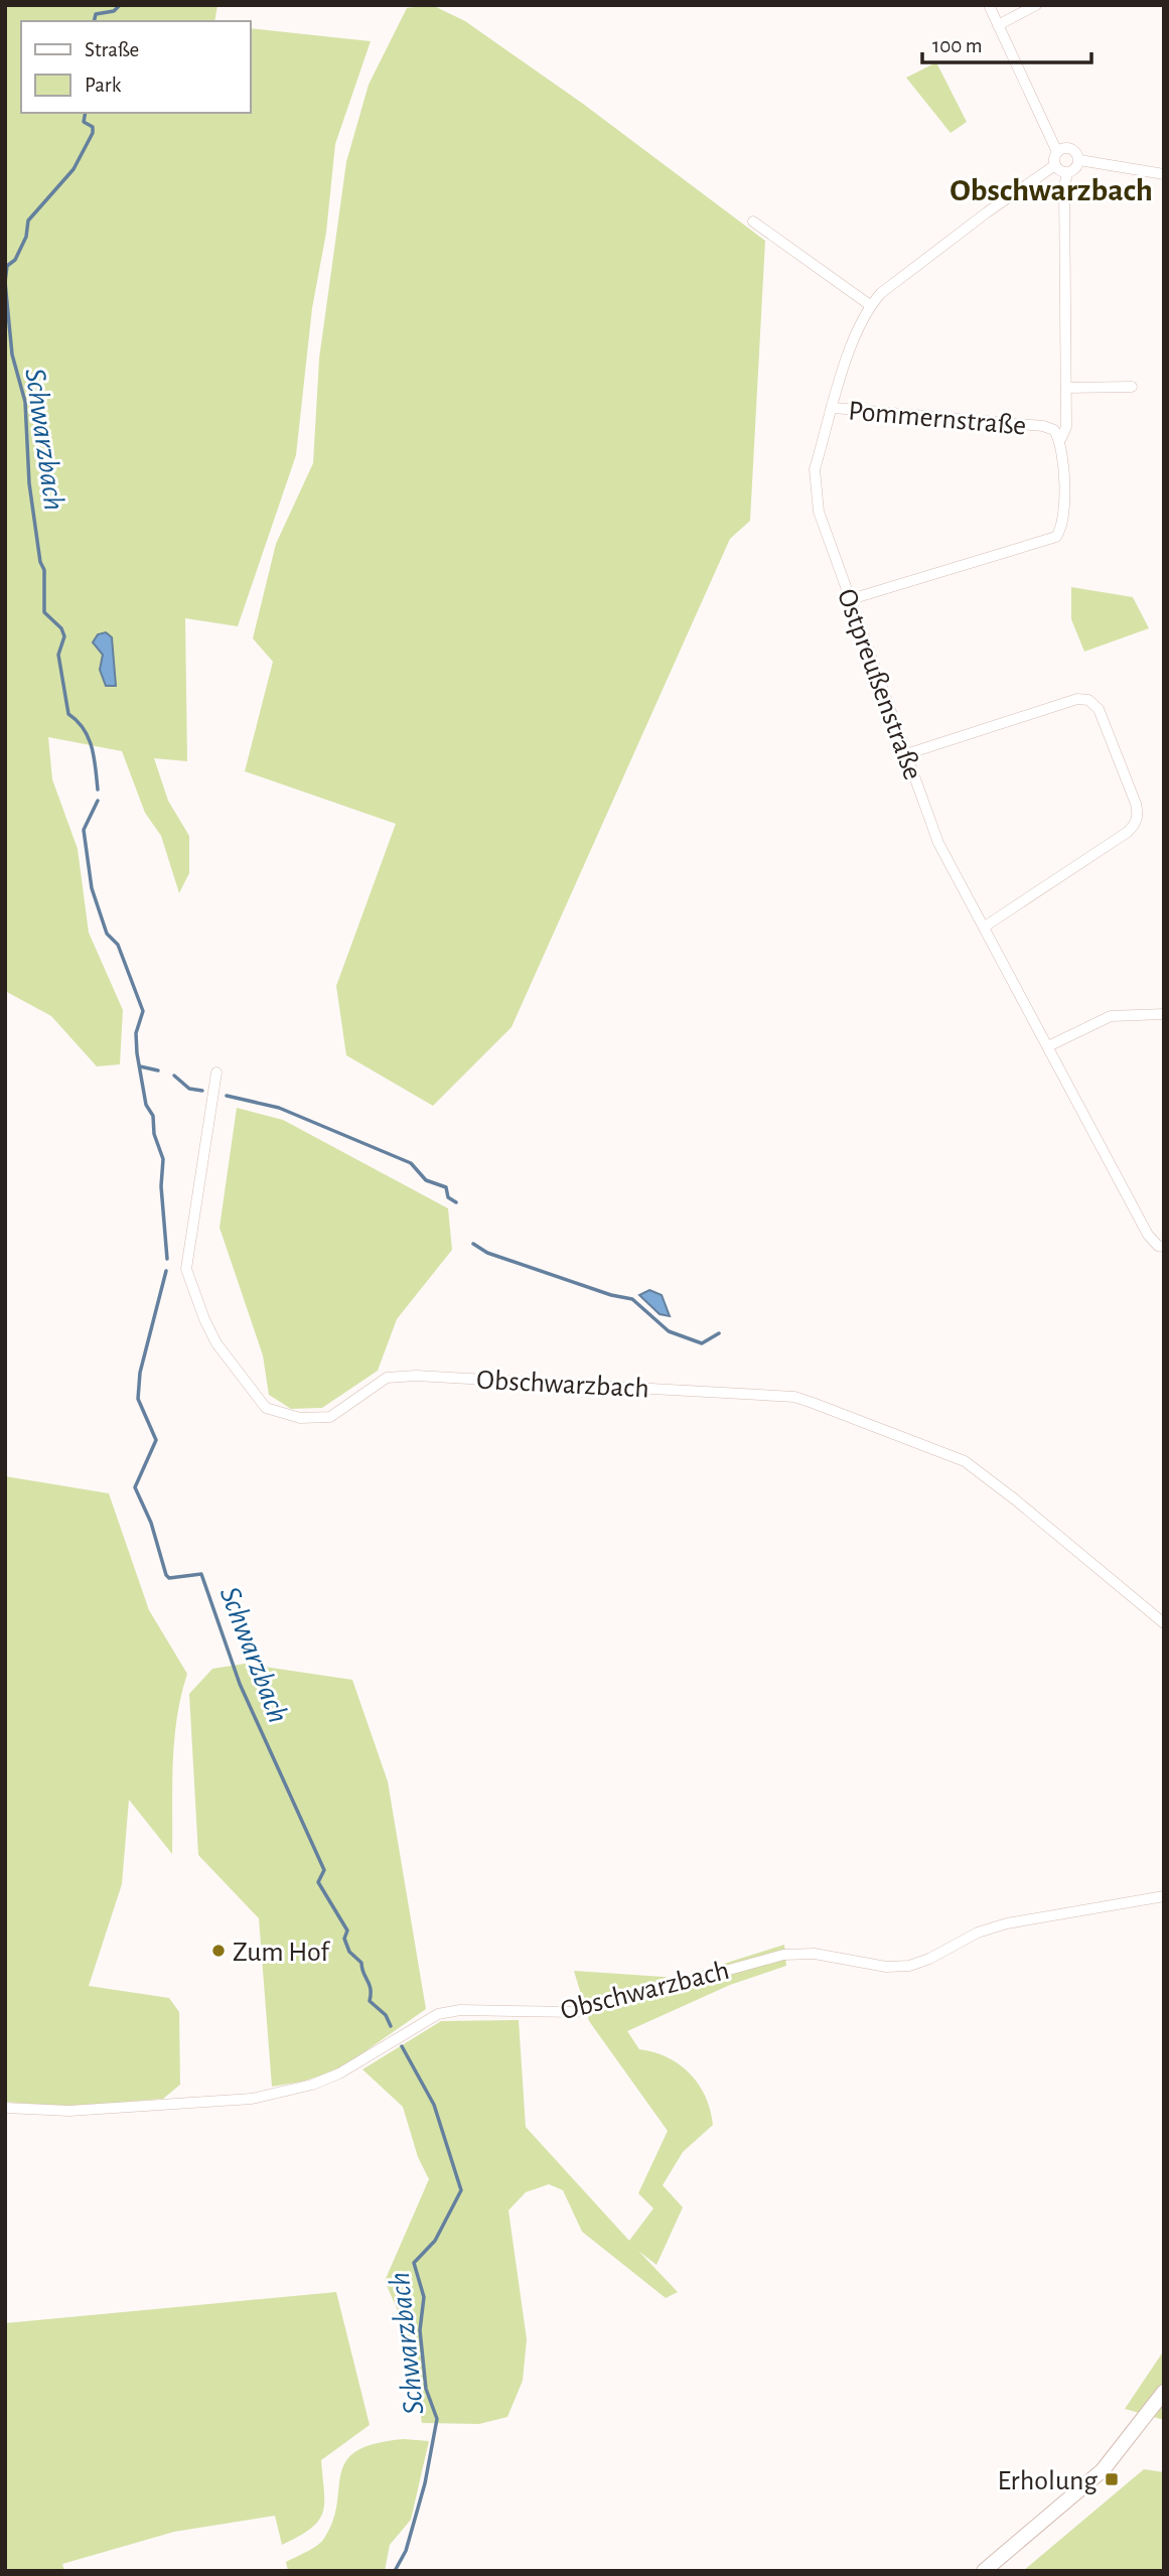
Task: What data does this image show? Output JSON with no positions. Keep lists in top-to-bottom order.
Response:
{
  "streets": {
    "street": ["Pommernstraße", "Ostpreußenstraße", "Obschwarzbach"]
  },
  "crossings": [
    ["Pommernstraße", "Ostpreußenstraße"]
  ],
  "districts": ["Obschwarzbach"],
  "water": ["Schwarzbach"],
  "places": {
    "other": ["Zum Hof"],
    "transit": ["Erholung"]
  },
  "legend": ["Straße", "Park"],
  "scale_bar": "100 m"
}
